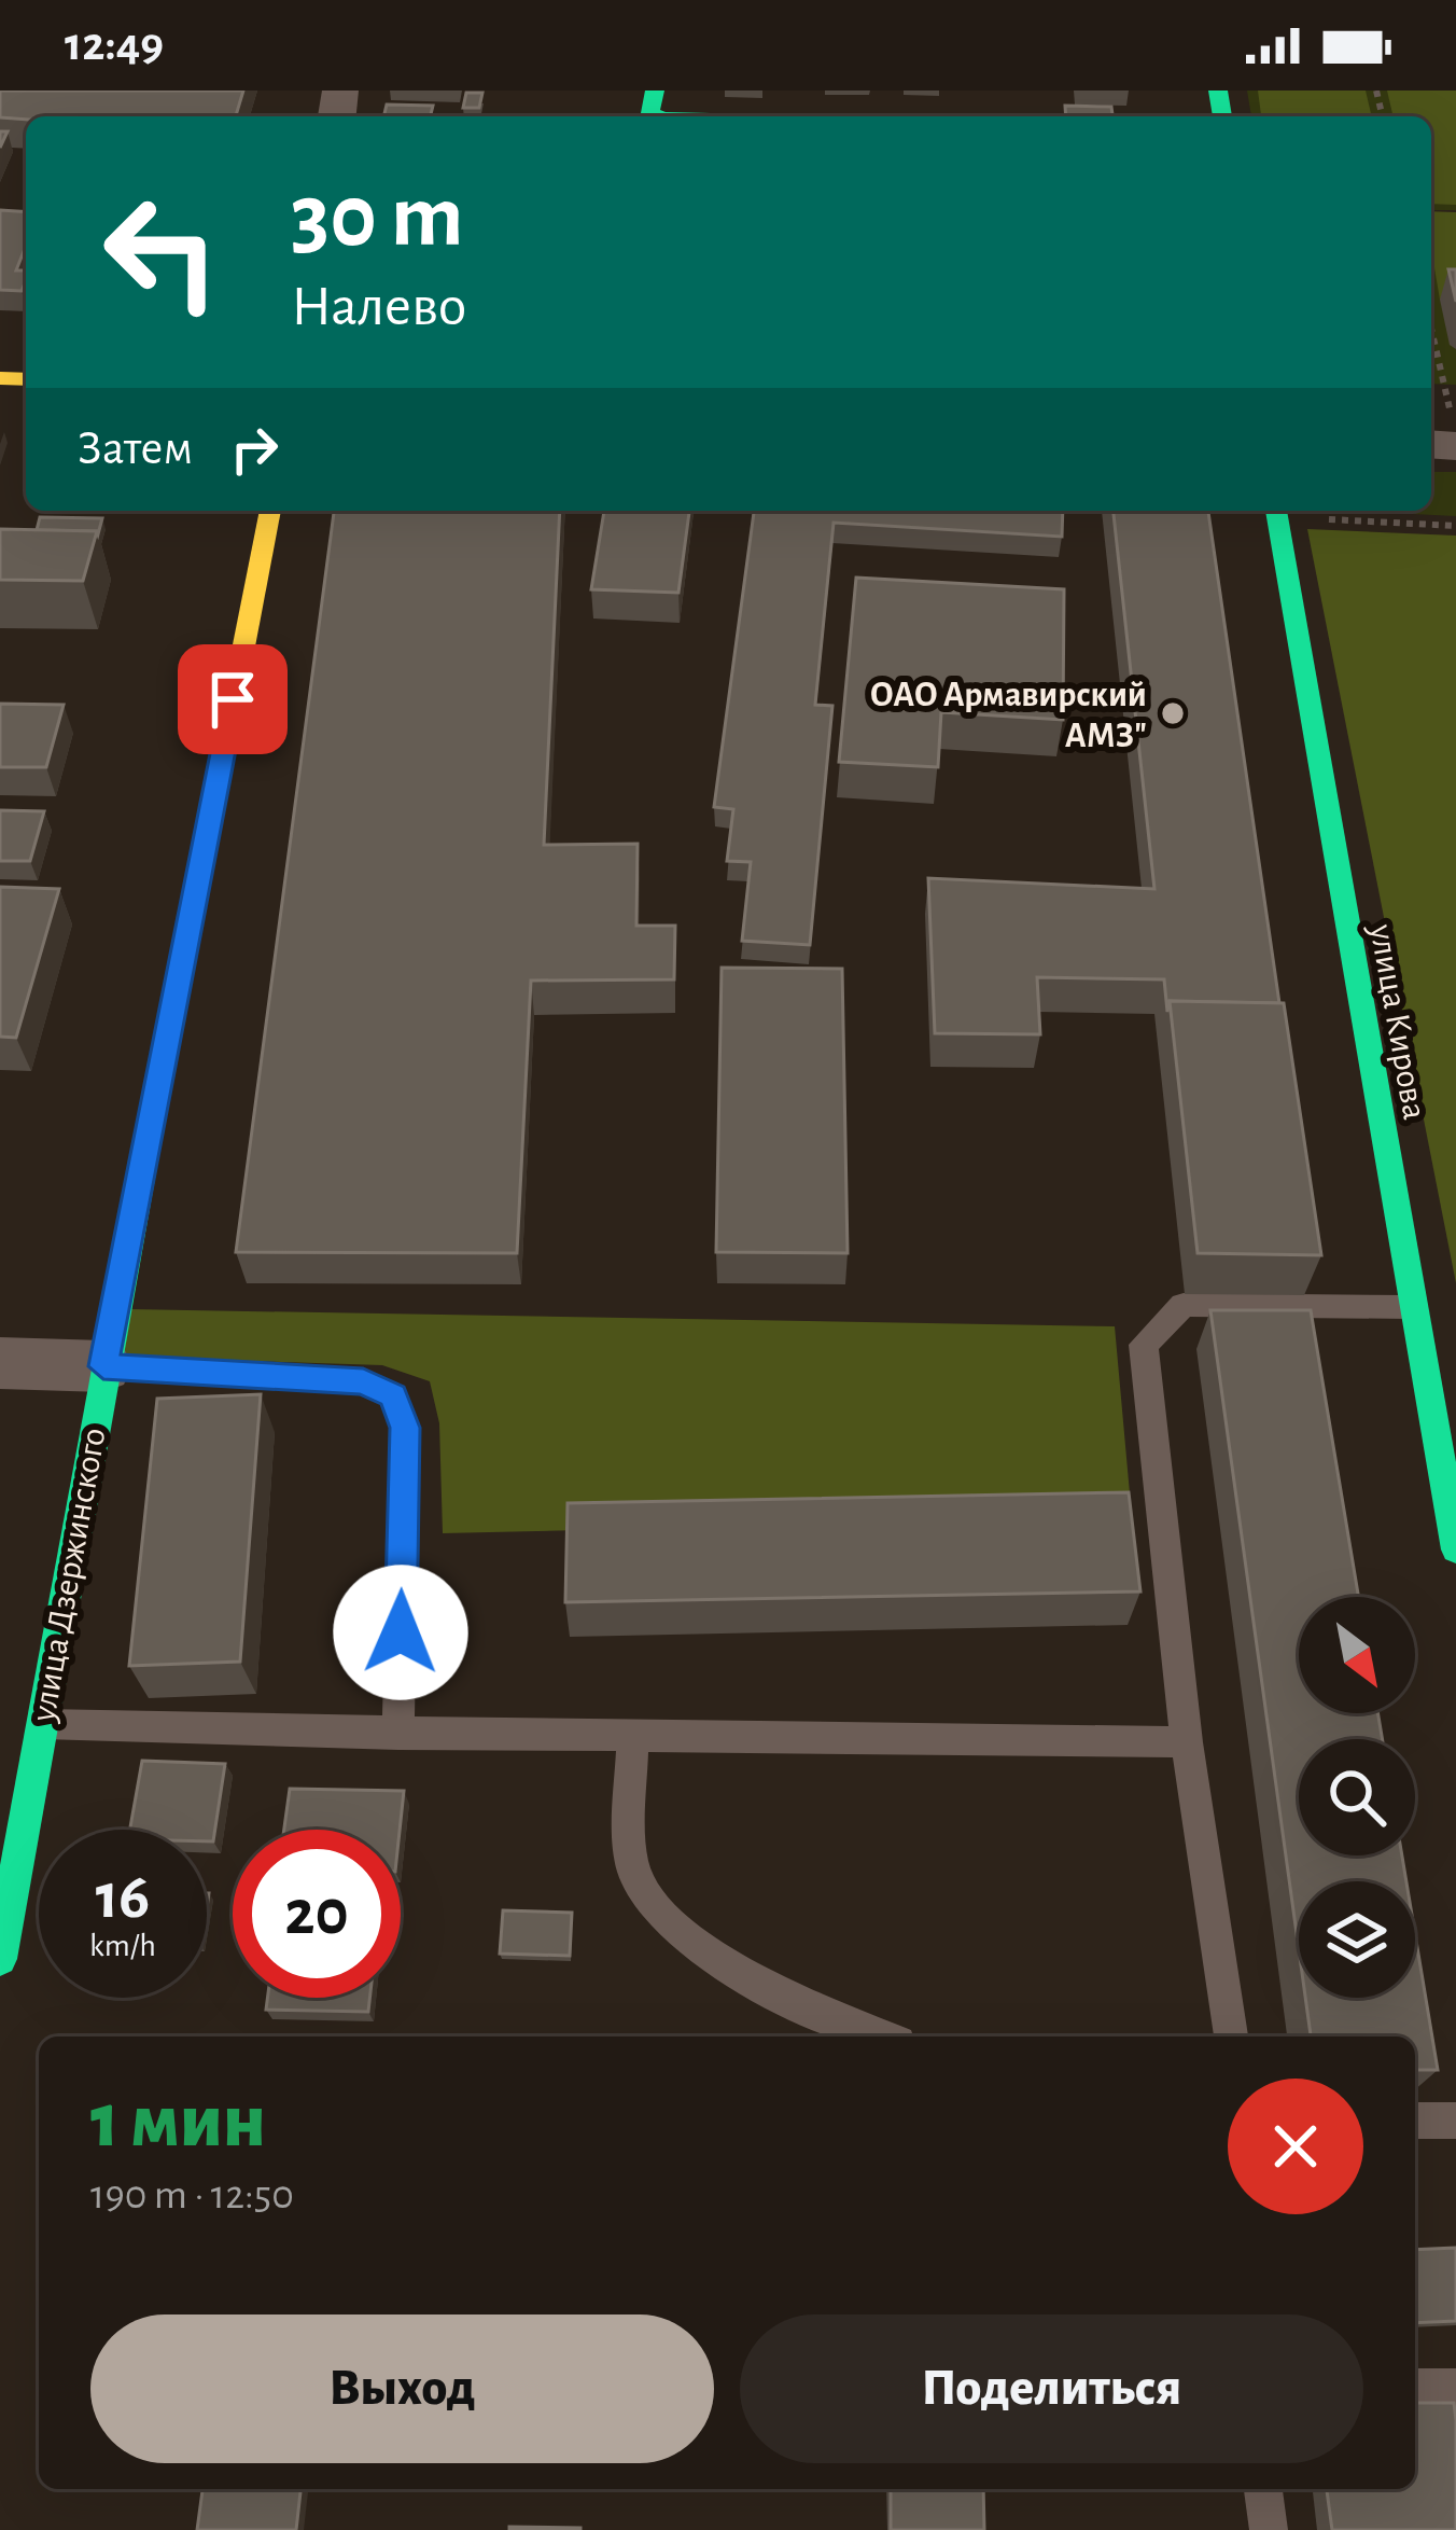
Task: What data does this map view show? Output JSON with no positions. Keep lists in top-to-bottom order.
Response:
{
  "streets": {
    "street": ["улица Кирова", "улица Дзержинского"]
  },
  "places": ["ОАО Армавирский АМЗ\""],
  "north": "bottom right",
  "page": {
    "status": "12:49",
    "turn": ["30 m", "Налево"],
    "then": "Затем",
    "speed": "16 km/h",
    "limit": "20",
    "heading": ["1 мин", "190 m · 12:50"],
    "buttons": ["Выход", "Поделиться"]
  }
}
